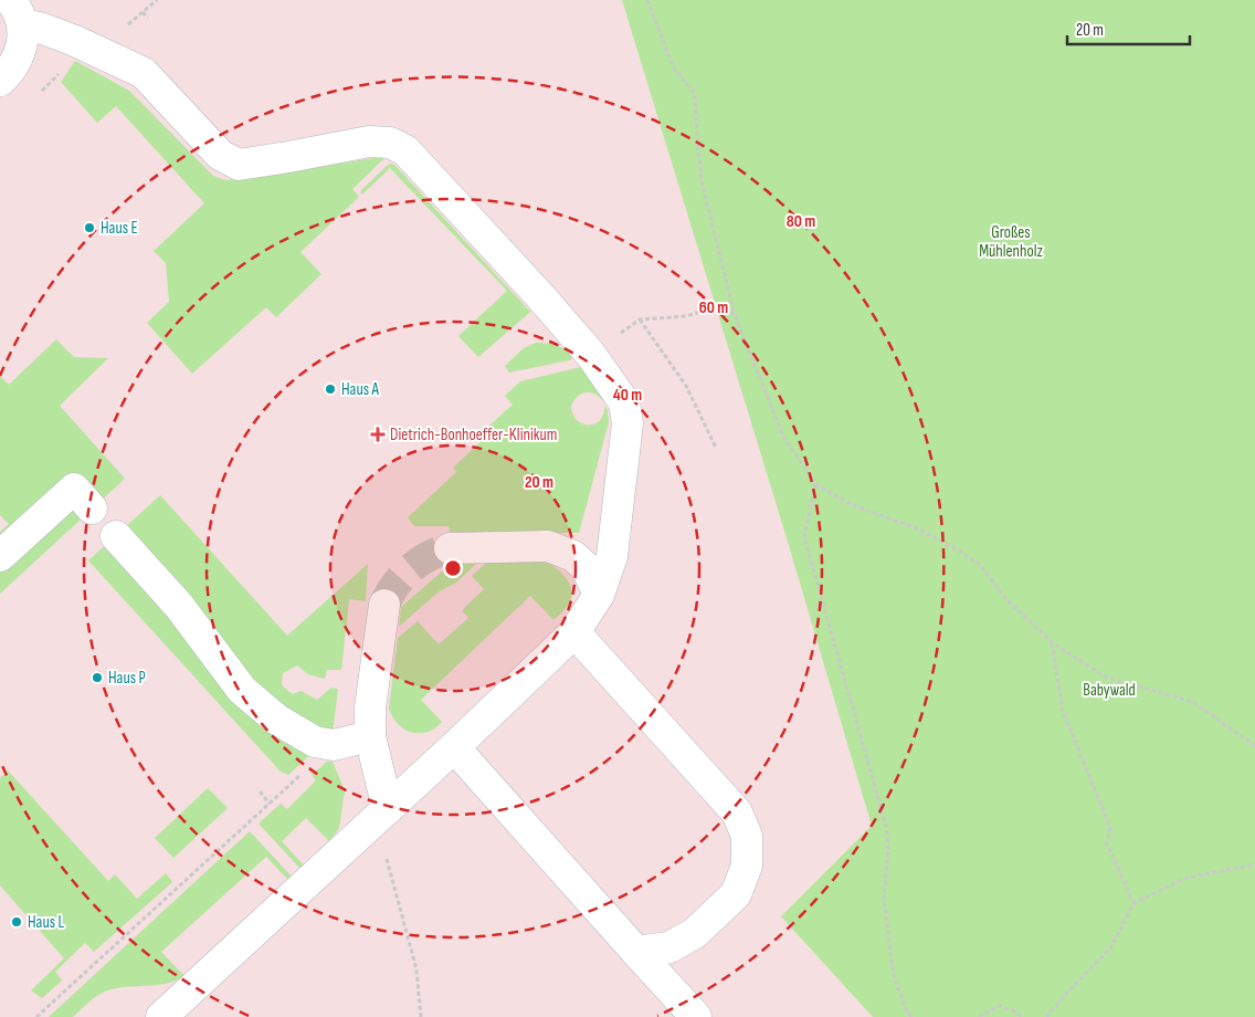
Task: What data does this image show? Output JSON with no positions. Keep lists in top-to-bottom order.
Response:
{
  "parks": ["Großes Mühlenholz", "Babywald"],
  "places": {
    "other": [
      "Haus E",
      "Haus A",
      "Haus P",
      "Haus L"
    ],
    "health": ["Dietrich-Bonhoeffer-Klinikum"]
  },
  "scale_bar": "20 m",
  "rings": [
    "80 m",
    "60 m",
    "40 m",
    "20 m"
  ]
}
